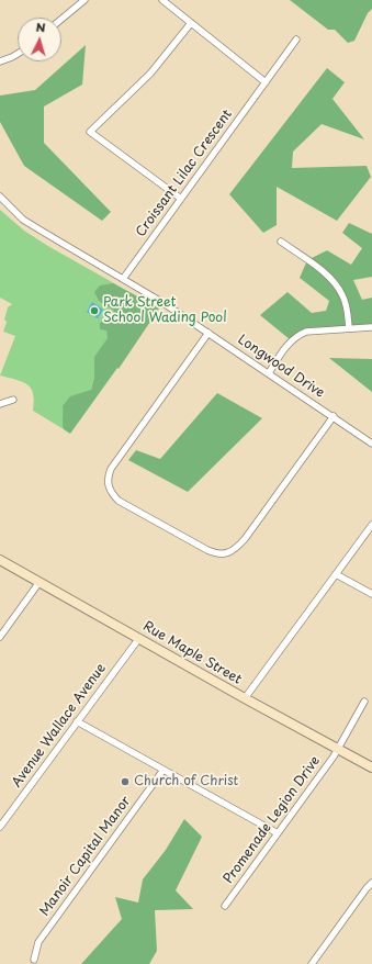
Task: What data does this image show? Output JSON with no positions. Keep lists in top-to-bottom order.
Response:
{
  "streets": {
    "street": [
      "Croissant Lilac Crescent",
      "Longwood Drive",
      "Rue Maple Street",
      "Avenue Wallace Avenue",
      "Promenade Legion Drive",
      "Manoir Capital Manor"
    ]
  },
  "crossings": [
    ["Croissant Lilac Crescent", "Longwood Drive"],
    ["Rue Maple Street", "Avenue Wallace Avenue"],
    ["Rue Maple Street", "Promenade Legion Drive"]
  ],
  "places": ["Park Street School Wading Pool", "Church of Christ"],
  "north": "top"
}
